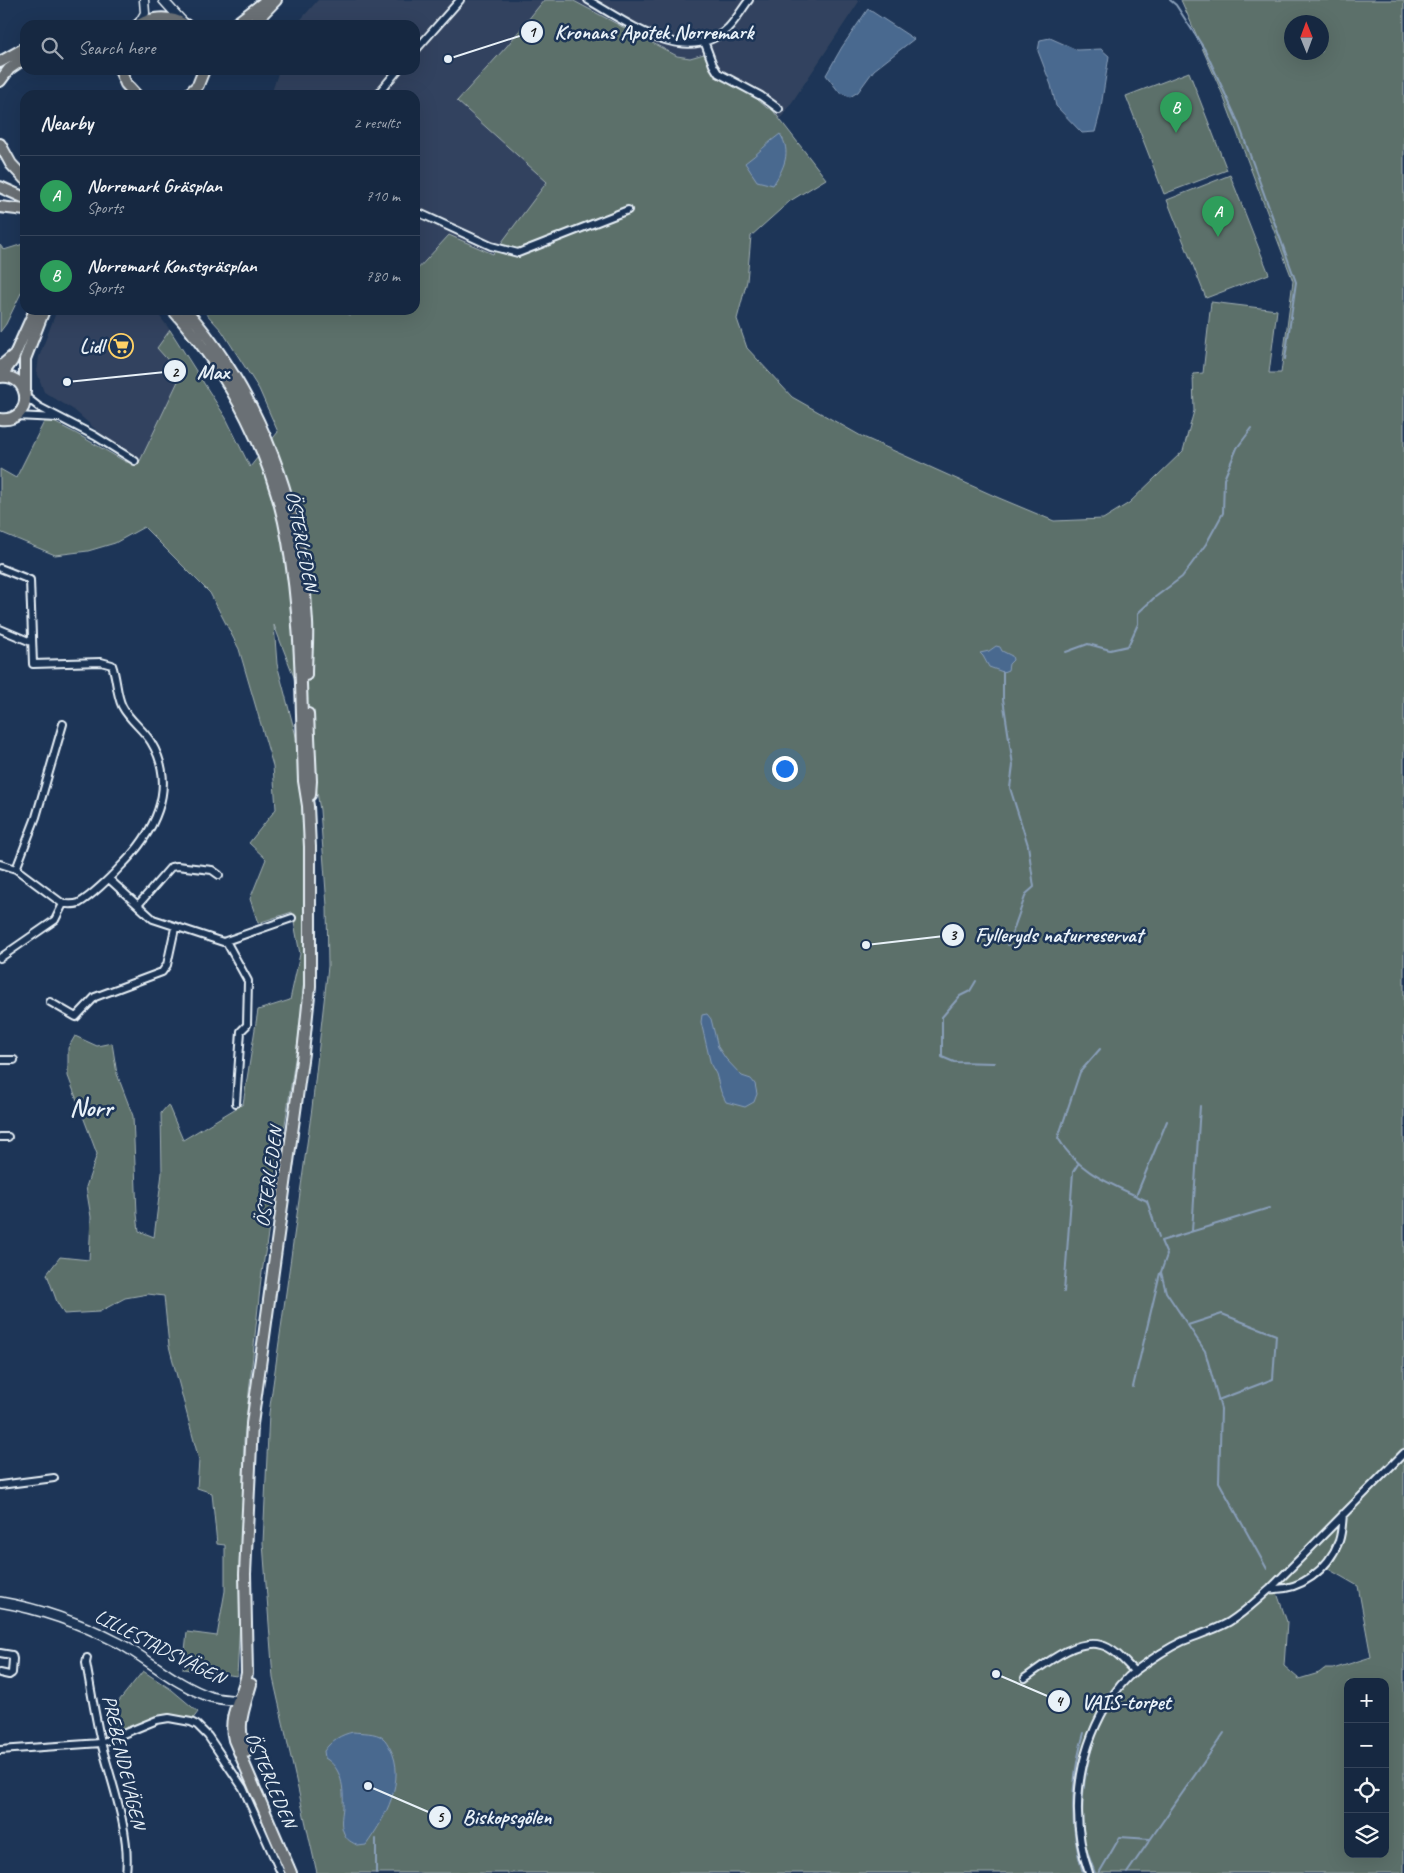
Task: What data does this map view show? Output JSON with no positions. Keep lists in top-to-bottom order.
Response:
{
  "streets": {
    "main road": ["ÖSTERLEDEN", "LILLESTADSVÄGEN"],
    "street": ["PREBENDEVÄGEN"]
  },
  "crossings": [
    ["ÖSTERLEDEN", "LILLESTADSVÄGEN"]
  ],
  "districts": ["Norr"],
  "places": {
    "other": [
      "Kronans Apotek Norremark",
      "Max",
      "Fylleryds naturreservat",
      "VAIS-torpet",
      "Biskopsgölen"
    ],
    "supermarket": ["Lidl"]
  },
  "north": "top",
  "page": {
    "search": "Search here",
    "heading": ["Nearby", "2 results"],
    "pins": ["B", "A"],
    "list": [
      {
        "mark": "A",
        "name": "Norremark Gräsplan",
        "note": "Sports",
        "value": "710 m"
      },
      {
        "mark": "B",
        "name": "Norremark Konstgräsplan",
        "note": "Sports",
        "value": "780 m"
      }
    ],
    "map_buttons": ["+", "−"]
  }
}
